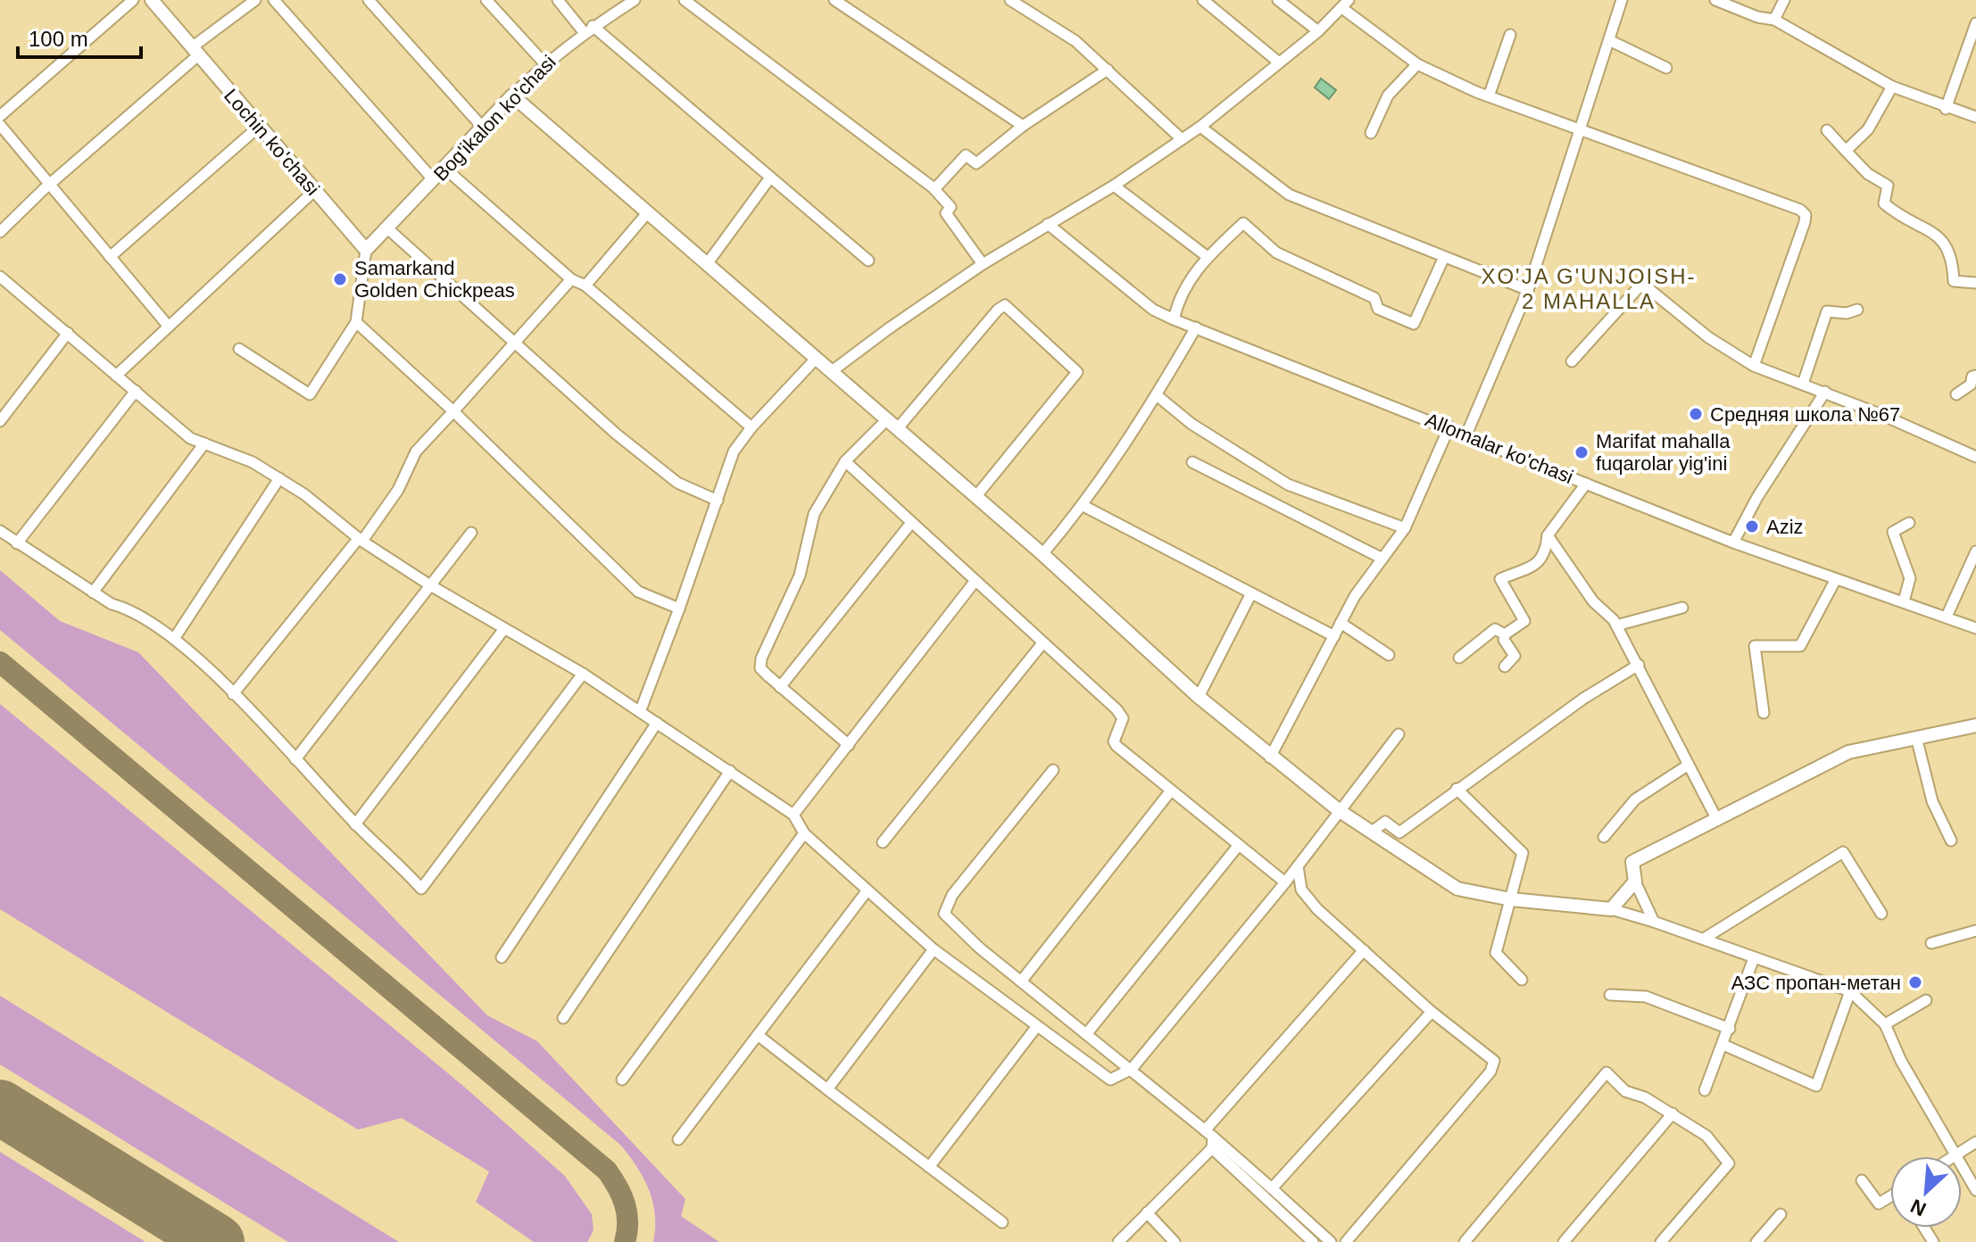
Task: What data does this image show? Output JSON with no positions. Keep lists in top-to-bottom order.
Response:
{
  "streets": {
    "street": ["Bog'ikalon ko'chasi", "Lochin ko'chasi", "Allomalar ko'chasi"]
  },
  "crossings": [
    ["Bog'ikalon ko'chasi", "Lochin ko'chasi"]
  ],
  "districts": ["XO'JA G'UNJOISH- 2 MAHALLA"],
  "places": [
    "Samarkand Golden Chickpeas",
    "Средняя школа №67",
    "Marifat mahalla fuqarolar yig'ini",
    "Aziz",
    "АЗС пропан-метан"
  ],
  "scale_bar": "100 m",
  "north": "bottom left"
}
